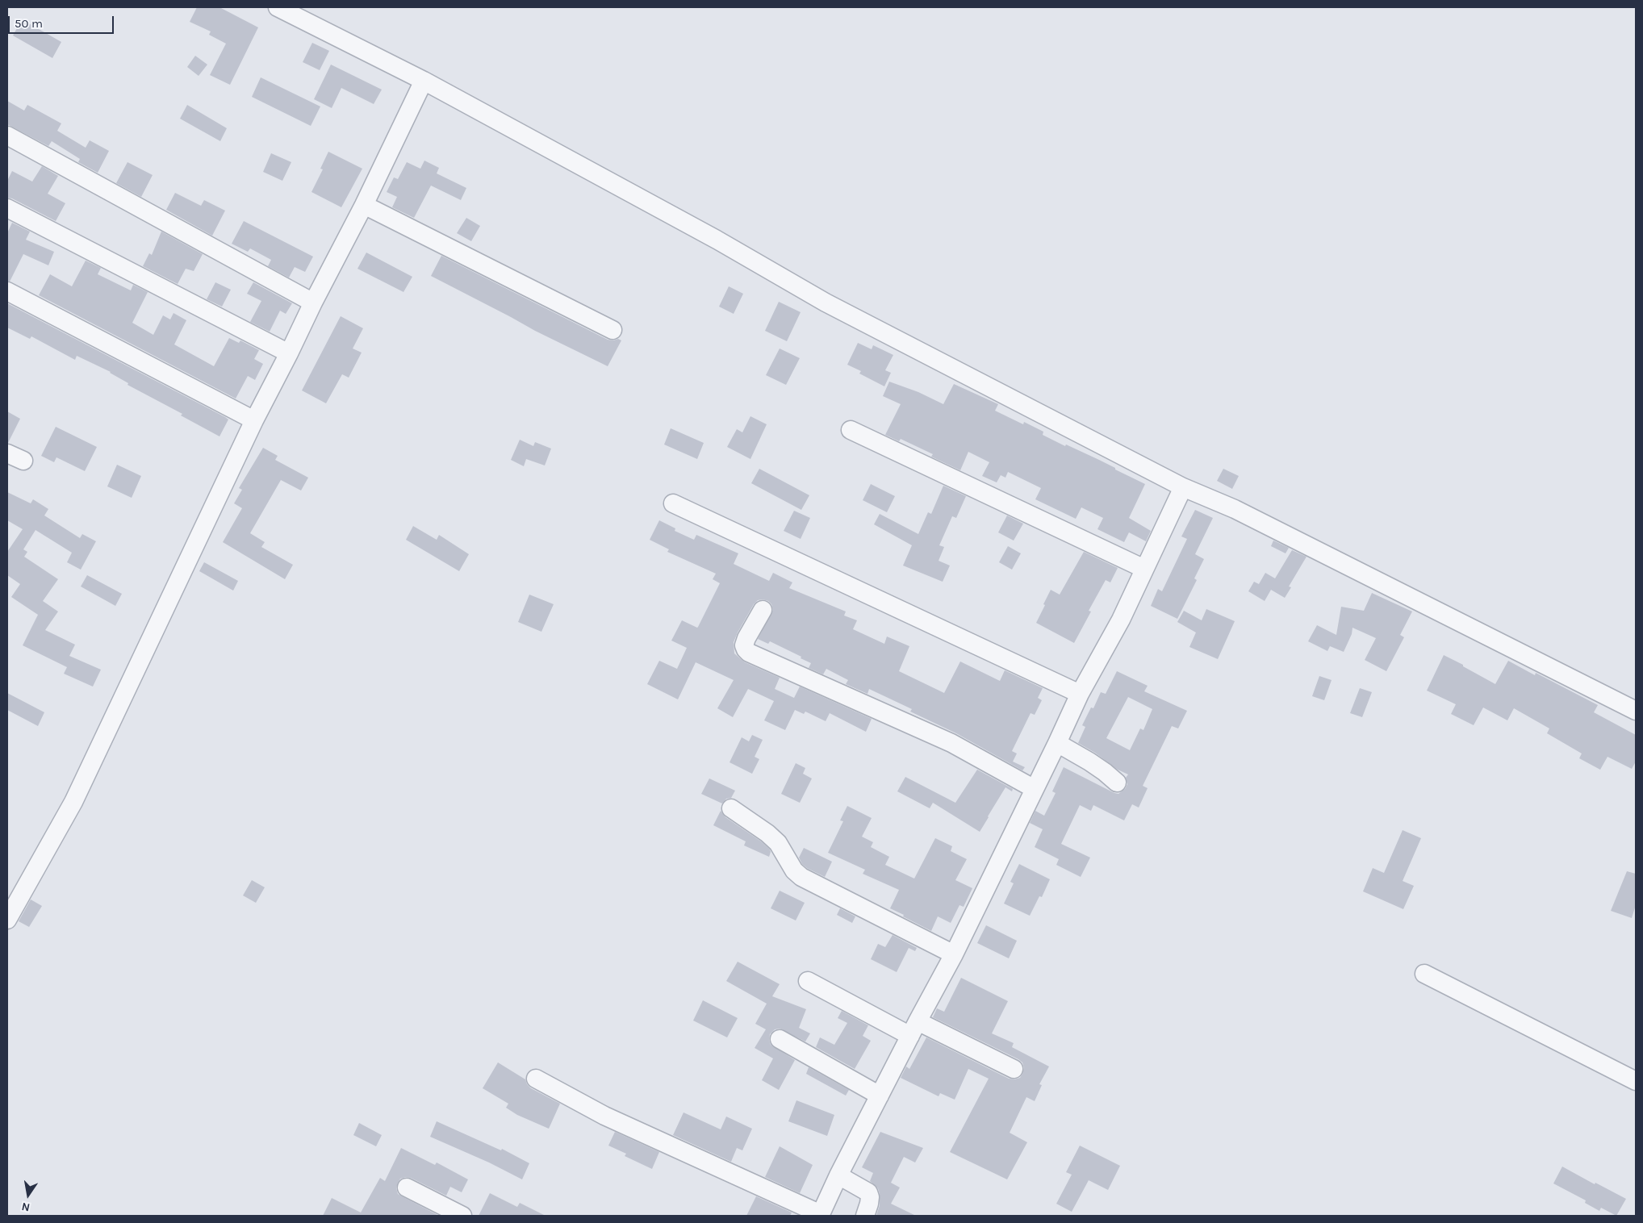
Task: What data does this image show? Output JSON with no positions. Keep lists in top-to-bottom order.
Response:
{
  "scale_bar": "50 m",
  "north": "bottom"
}
